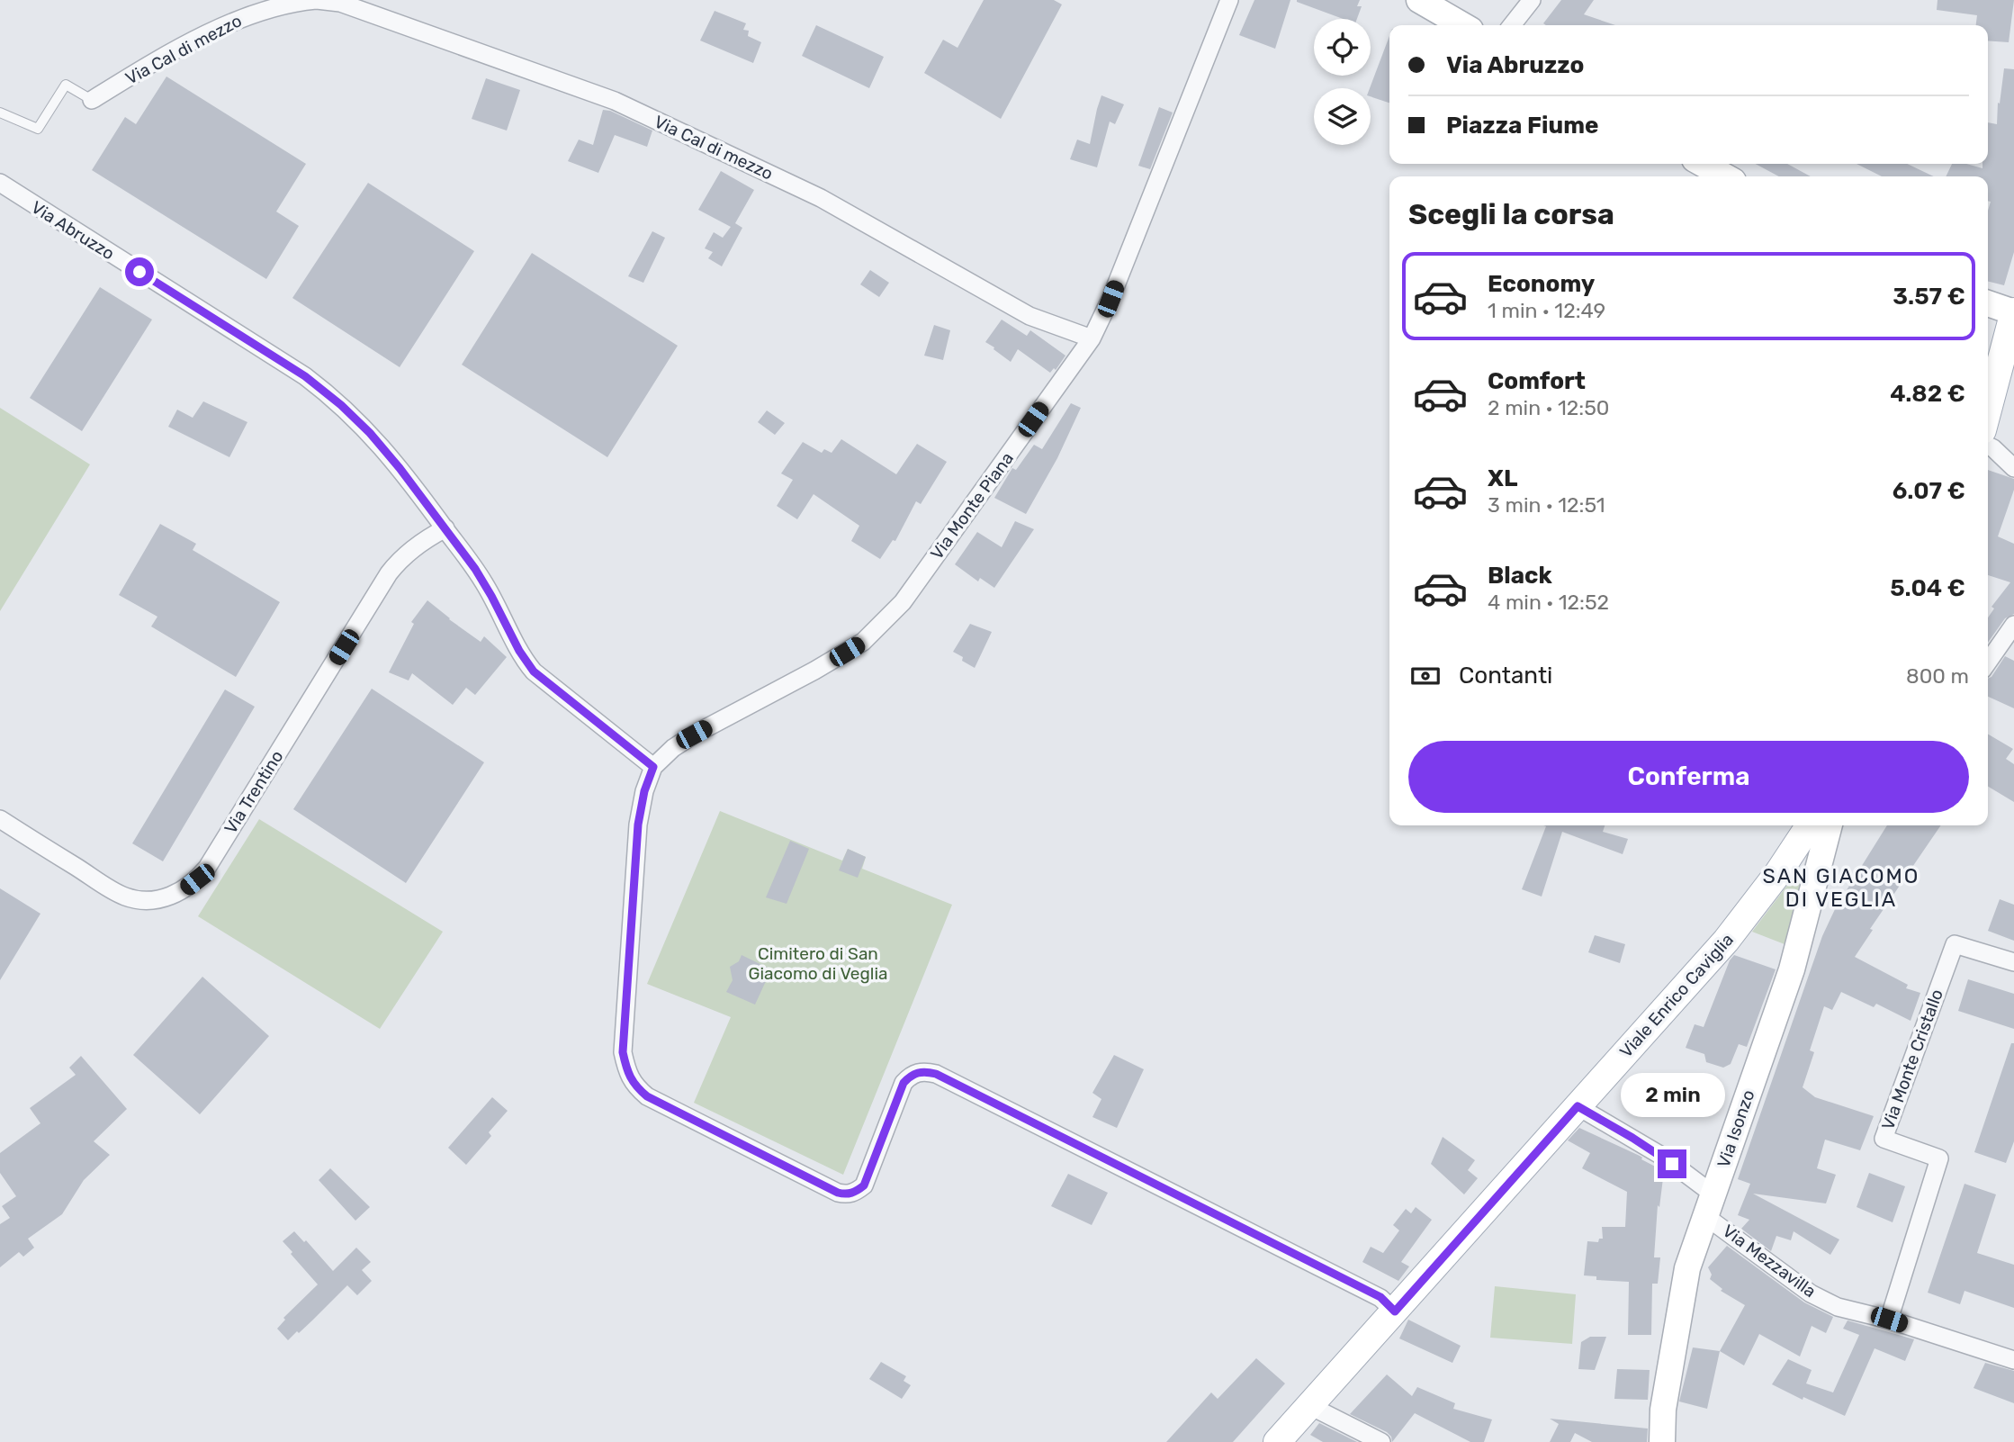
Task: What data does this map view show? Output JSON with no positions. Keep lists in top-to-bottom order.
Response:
{
  "streets": {
    "main road": ["Viale Enrico Caviglia", "Via Isonzo"],
    "street": [
      "Via Cal di mezzo",
      "Via Abruzzo",
      "Via Monte Piana",
      "Via Trentino",
      "Via Monte Cristallo",
      "Via Mezzavilla"
    ]
  },
  "crossings": [
    ["Via Cal di mezzo", "Via Monte Piana"],
    ["Via Abruzzo", "Via Monte Piana"],
    ["Via Abruzzo", "Via Trentino"],
    ["Viale Enrico Caviglia", "Via Mezzavilla"],
    ["Via Monte Cristallo", "Via Mezzavilla"],
    ["Via Isonzo", "Via Mezzavilla"]
  ],
  "districts": ["SAN GIACOMO DI VEGLIA"],
  "parks": ["Cimitero di San Giacomo di Veglia"],
  "page": {
    "banner": ["Via Abruzzo", "Piazza Fiume"],
    "heading": "Scegli la corsa",
    "list": [
      {
        "name": "Economy",
        "note": "1 min · 12:49",
        "value": "3.57 €"
      },
      {
        "name": "Comfort",
        "note": "2 min · 12:50",
        "value": "4.82 €"
      },
      {
        "name": "XL",
        "note": "3 min · 12:51",
        "value": "6.07 €"
      },
      {
        "name": "Black",
        "note": "4 min · 12:52",
        "value": "5.04 €"
      }
    ],
    "pay": ["Contanti", "800 m"],
    "buttons": "Conferma",
    "bubble": "2 min"
  }
}
